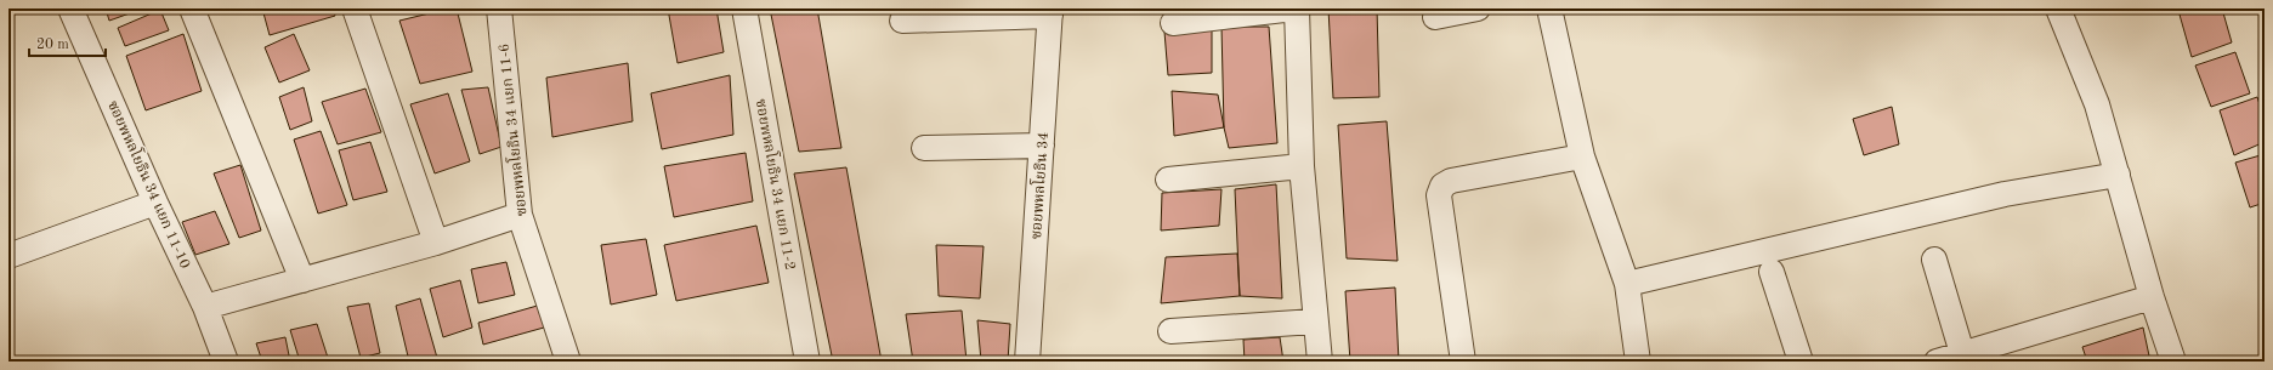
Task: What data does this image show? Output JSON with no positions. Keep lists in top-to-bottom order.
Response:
{
  "streets": {
    "street": [
      "ซอยพหลโยธิน 34 แยก 11-6",
      "ซอยพหลโยธิน 34 แยก 11-10",
      "ซอยพหลโยธิน 34 แยก 11-2",
      "ซอยพหลโยธิน 34"
    ]
  },
  "scale_bar": "20 m"
}
